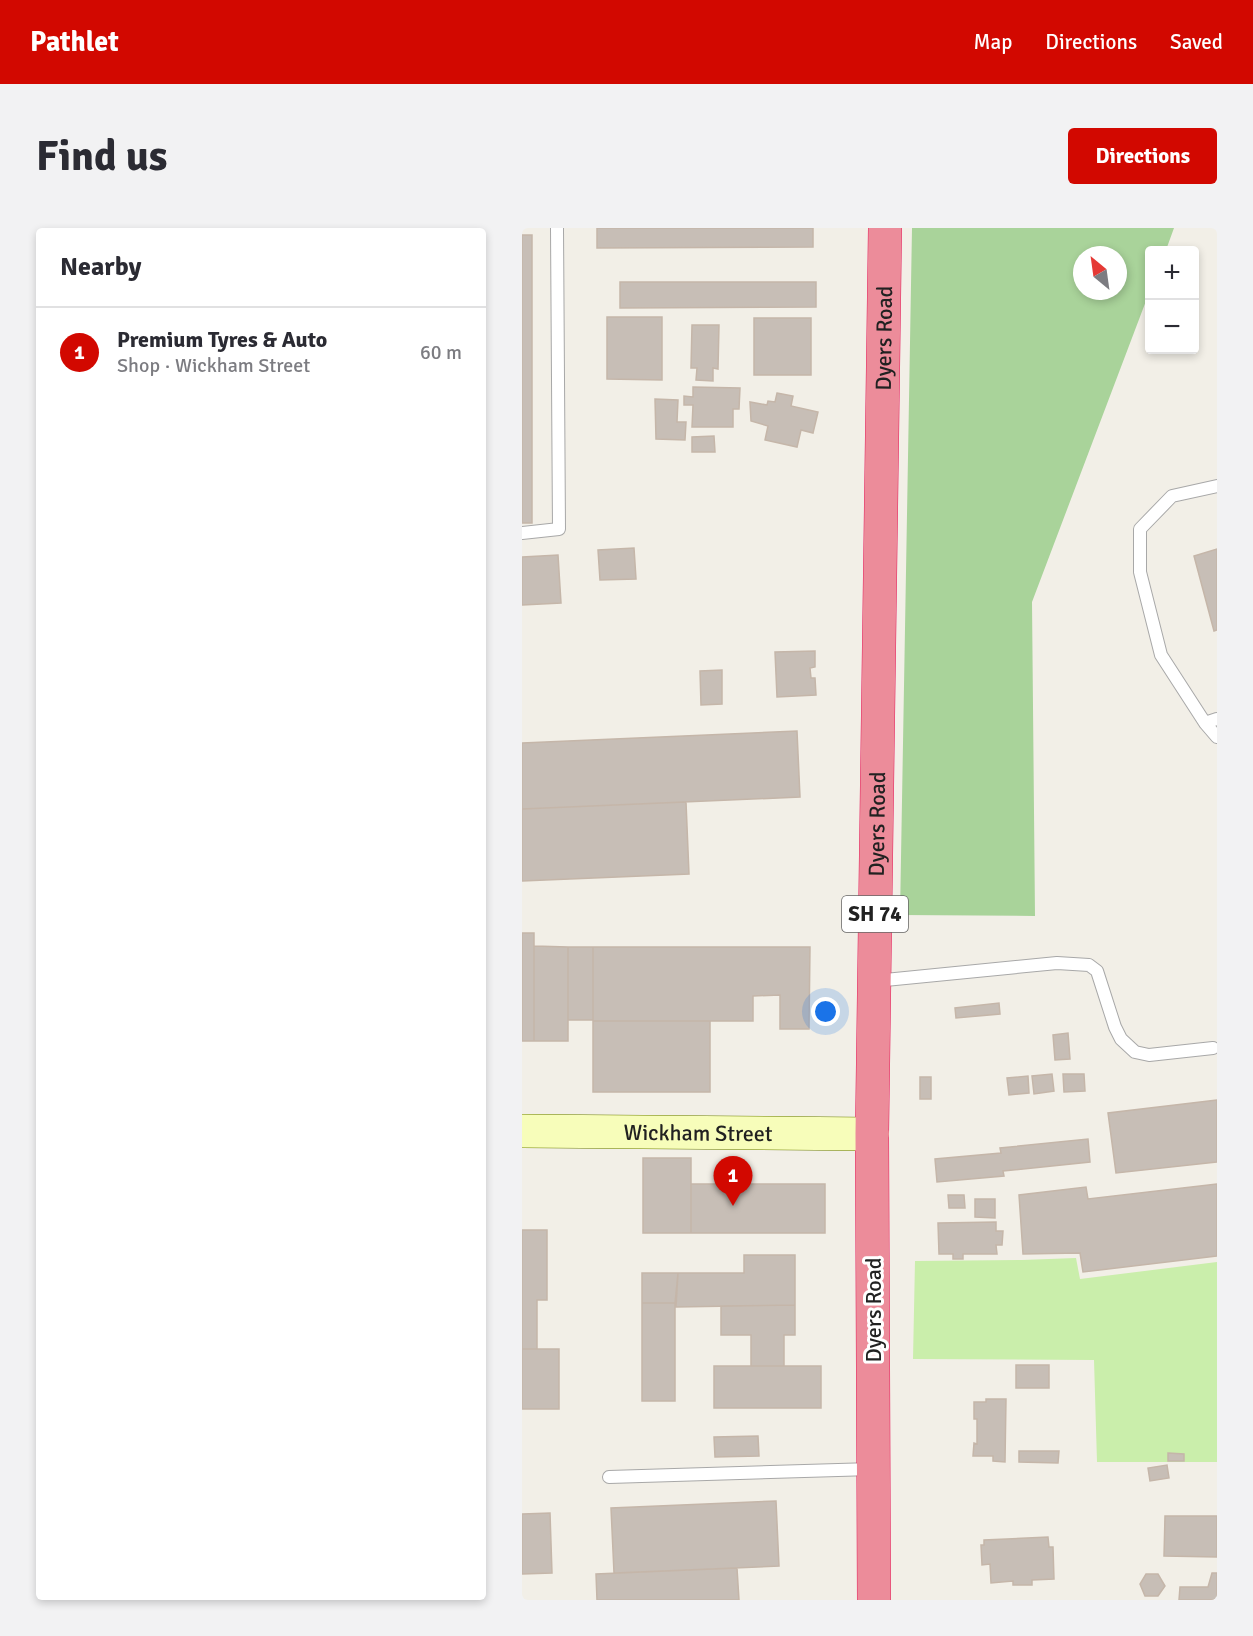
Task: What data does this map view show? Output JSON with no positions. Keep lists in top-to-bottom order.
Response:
{
  "streets": {
    "highway": ["Dyers Road", "SH 74"],
    "street": ["Wickham Street"]
  },
  "crossings": [
    ["Dyers Road", "Wickham Street"]
  ],
  "north": "top left",
  "page": {
    "header": "Pathlet",
    "nav": ["Map", "Directions", "Saved"],
    "buttons": "Directions",
    "title": "Find us",
    "heading": "Nearby",
    "map_buttons": ["+", "−"],
    "list": [
      {
        "mark": "1",
        "name": "Premium Tyres & Auto",
        "note": "Shop · Wickham Street",
        "value": "60 m"
      }
    ],
    "pins": "1"
  }
}
